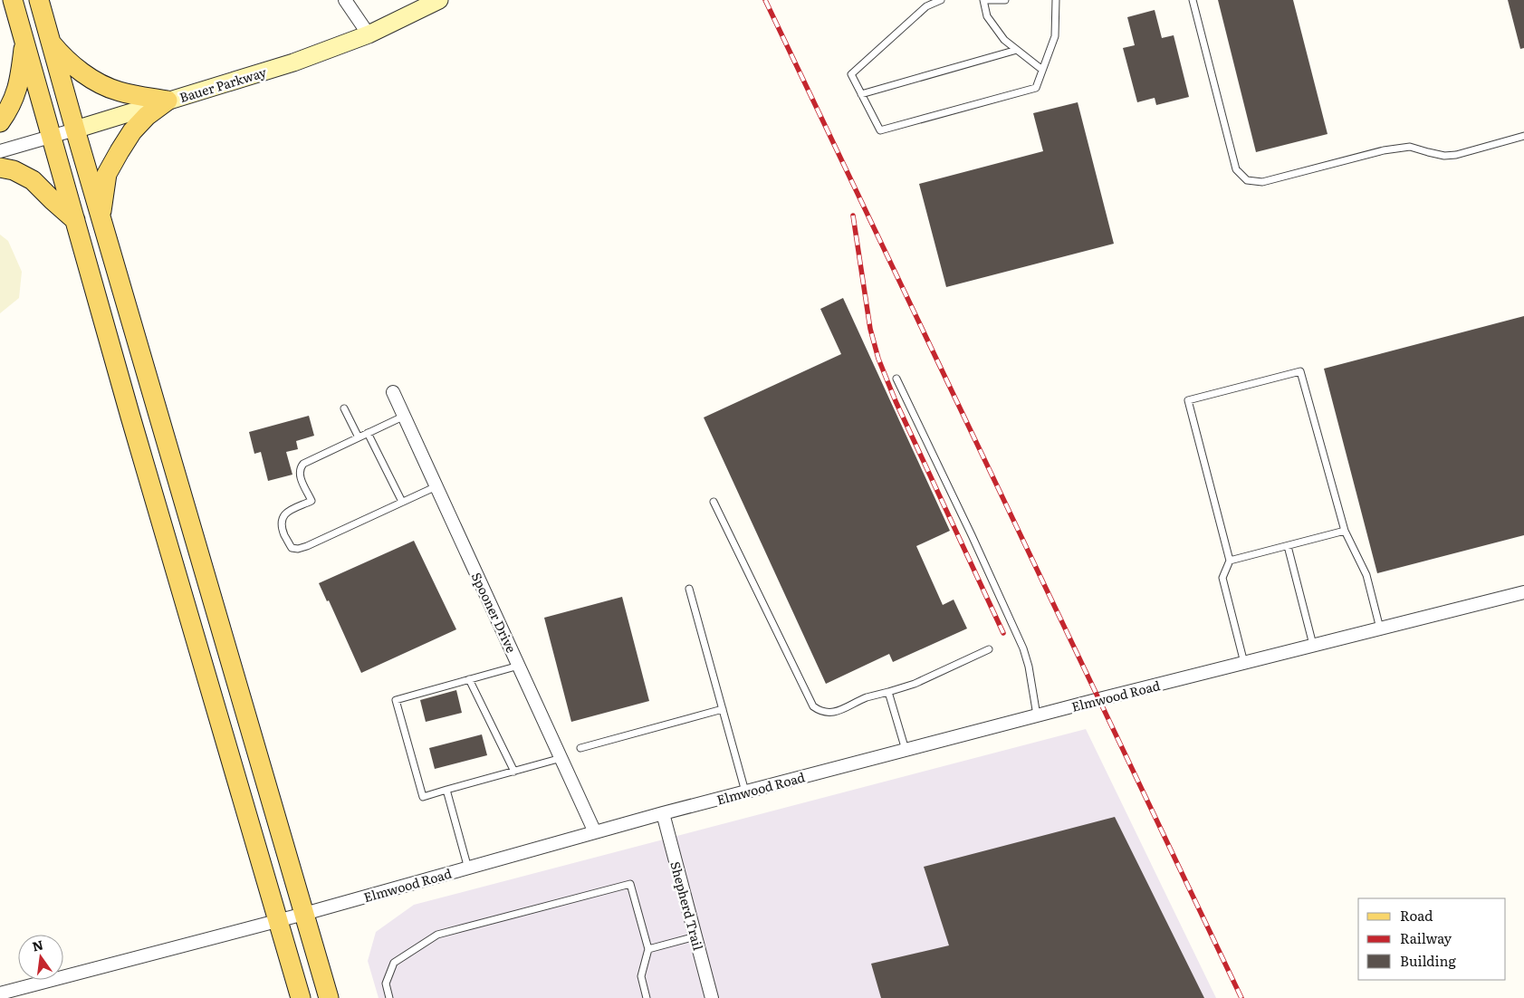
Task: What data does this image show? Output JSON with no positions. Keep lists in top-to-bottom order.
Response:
{
  "streets": {
    "main road": ["Bauer Parkway"],
    "street": ["Spooner Drive", "Elmwood Road", "Shepherd Trail"]
  },
  "crossings": [
    ["Spooner Drive", "Elmwood Road"],
    ["Elmwood Road", "Shepherd Trail"]
  ],
  "legend": ["Road", "Railway", "Building"],
  "north": "top"
}
